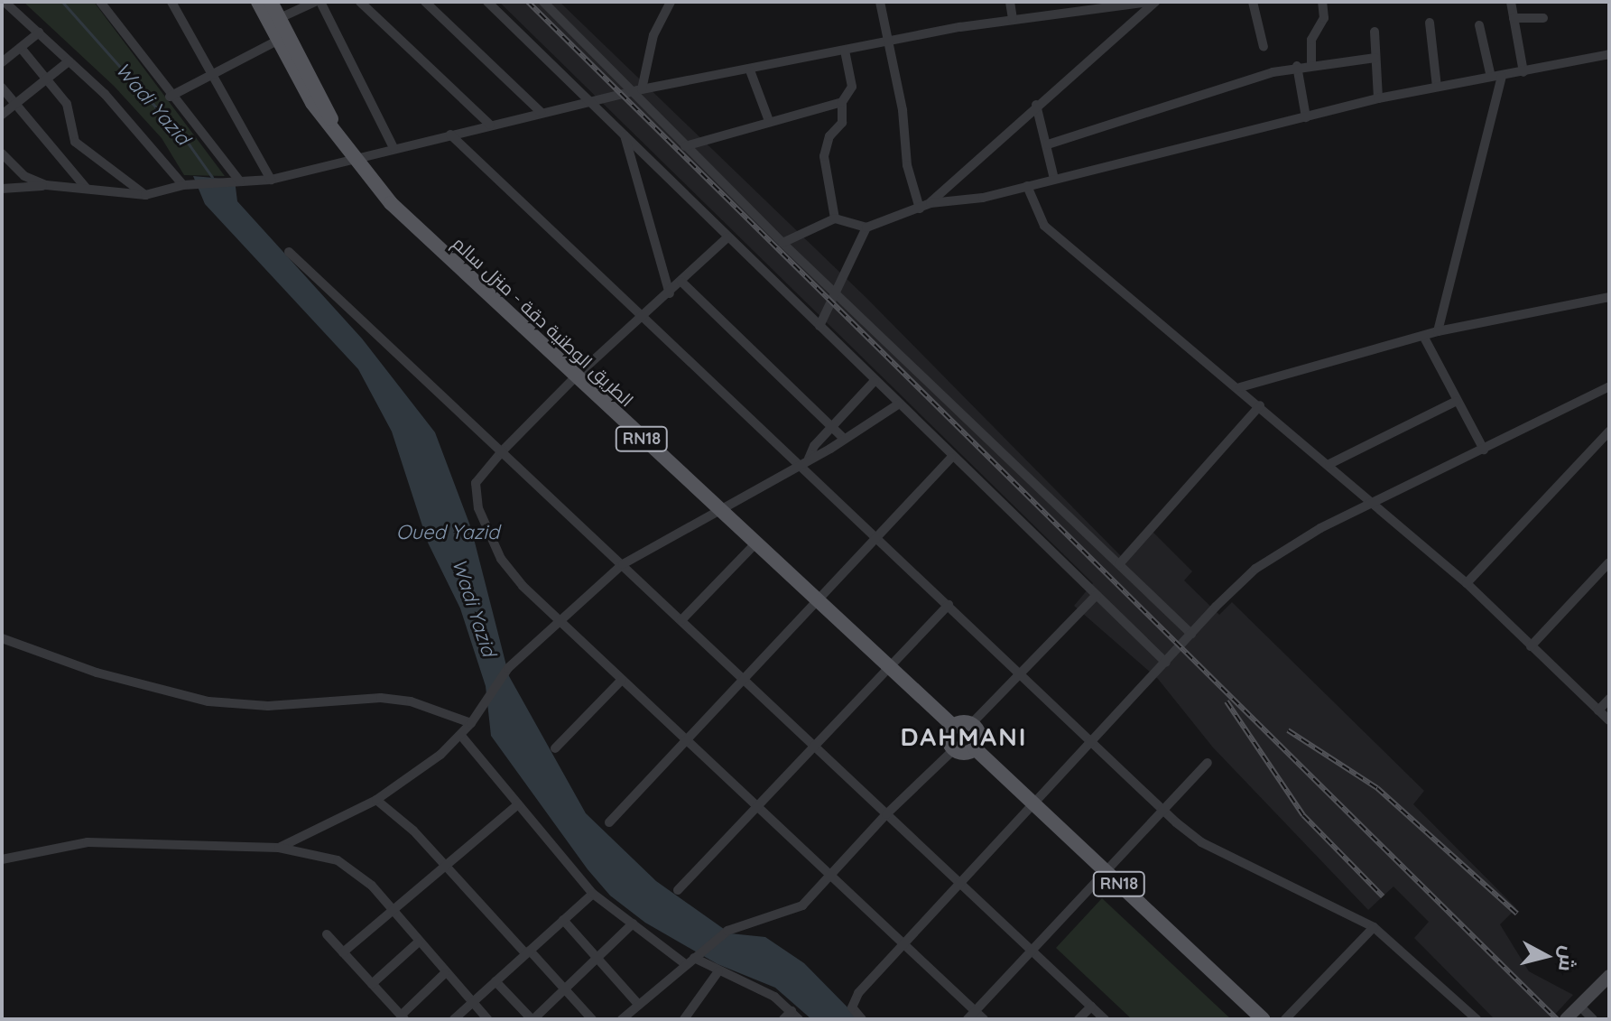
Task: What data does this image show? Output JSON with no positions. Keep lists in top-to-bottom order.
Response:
{
  "streets": {
    "main road": ["الطريق الوطنية دقة - منزل سالم", "RN18"]
  },
  "crossings": [
    ["الطريق الوطنية دقة - منزل سالم", "RN18"]
  ],
  "districts": ["DAHMANI"],
  "water": ["Wadi Yazid", "Oued Yazid"],
  "north": "right"
}
